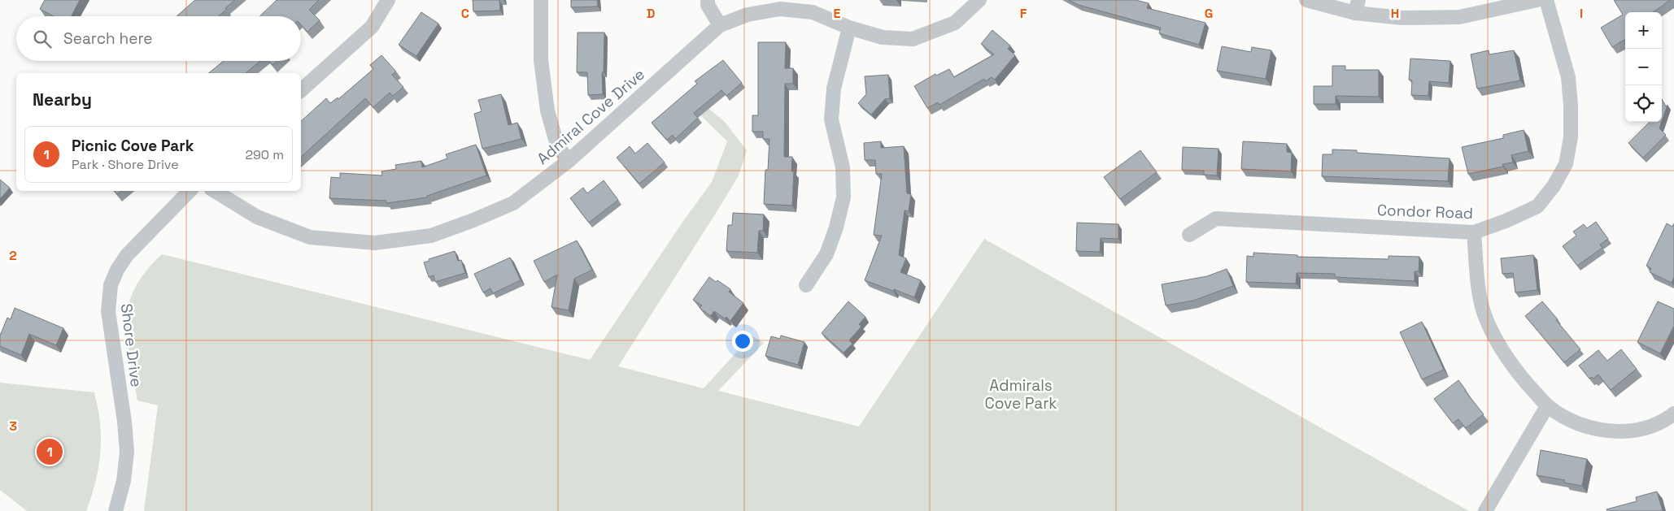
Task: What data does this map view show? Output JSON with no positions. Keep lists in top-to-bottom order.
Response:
{
  "streets": {
    "street": ["Admiral Cove Drive", "Condor Road", "Shore Drive"]
  },
  "parks": ["Admirals Cove Park"],
  "page": {
    "map_buttons": ["+", "−"],
    "search": "Search here",
    "heading": "Nearby",
    "list": [
      {
        "mark": "1",
        "name": "Picnic Cove Park",
        "note": "Park · Shore Drive",
        "value": "290 m"
      }
    ],
    "pins": "1"
  },
  "grid": {
    "columns": [
      "C",
      "D",
      "E",
      "F",
      "G",
      "H",
      "I"
    ],
    "rows": ["2", "3"]
  }
}
